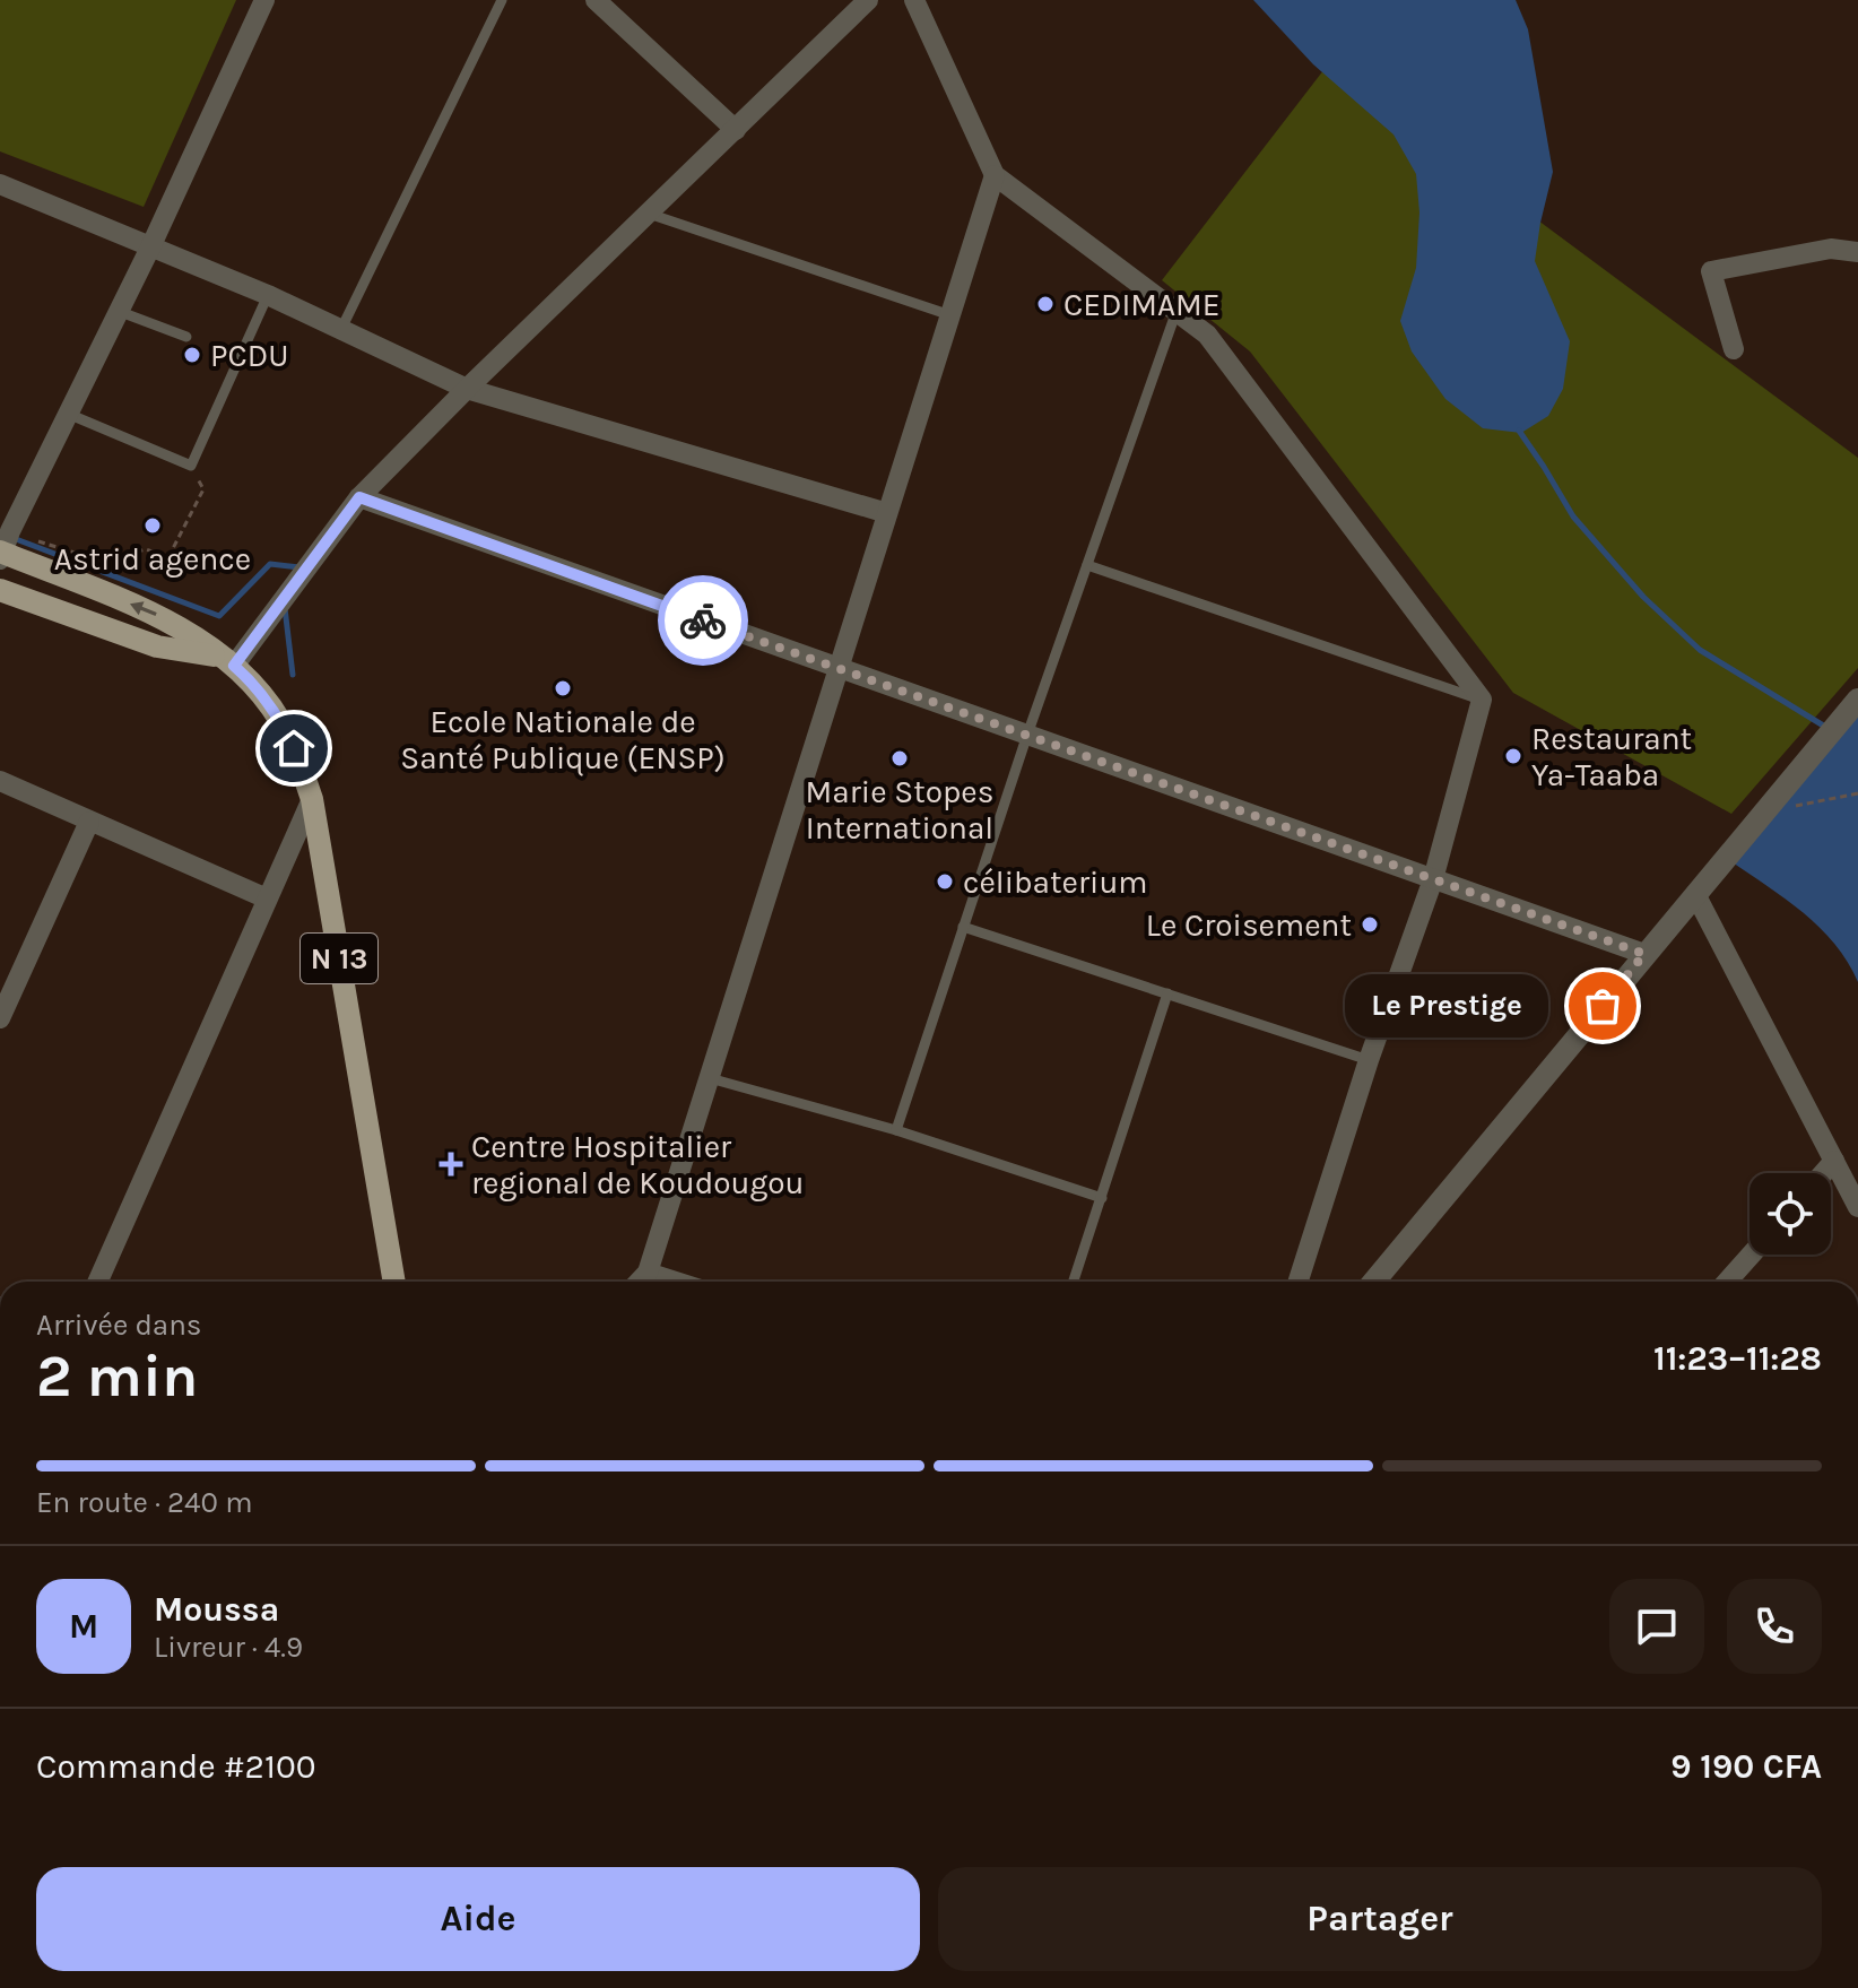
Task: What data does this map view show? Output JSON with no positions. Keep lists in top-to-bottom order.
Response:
{
  "streets": {
    "main road": ["N 13"]
  },
  "places": {
    "other": [
      "CEDIMAME",
      "PCDU",
      "Astrid agence",
      "Ecole Nationale de Santé Publique (ENSP)",
      "Restaurant Ya-Taaba",
      "Marie Stopes International",
      "célibaterium",
      "Le Croisement",
      "Le Prestige"
    ],
    "health": ["Centre Hospitalier regional de Koudougou"]
  },
  "page": {
    "bubble": "Le Prestige",
    "heading": ["2 min", "Arrivée dans", "11:23–11:28"],
    "panel": [
      "Moussa",
      "Livreur · 4.9",
      "Commande #2100",
      "9 190 CFA"
    ],
    "bar": "En route · 240 m",
    "round": "M",
    "buttons": ["Aide", "Partager"]
  }
}
